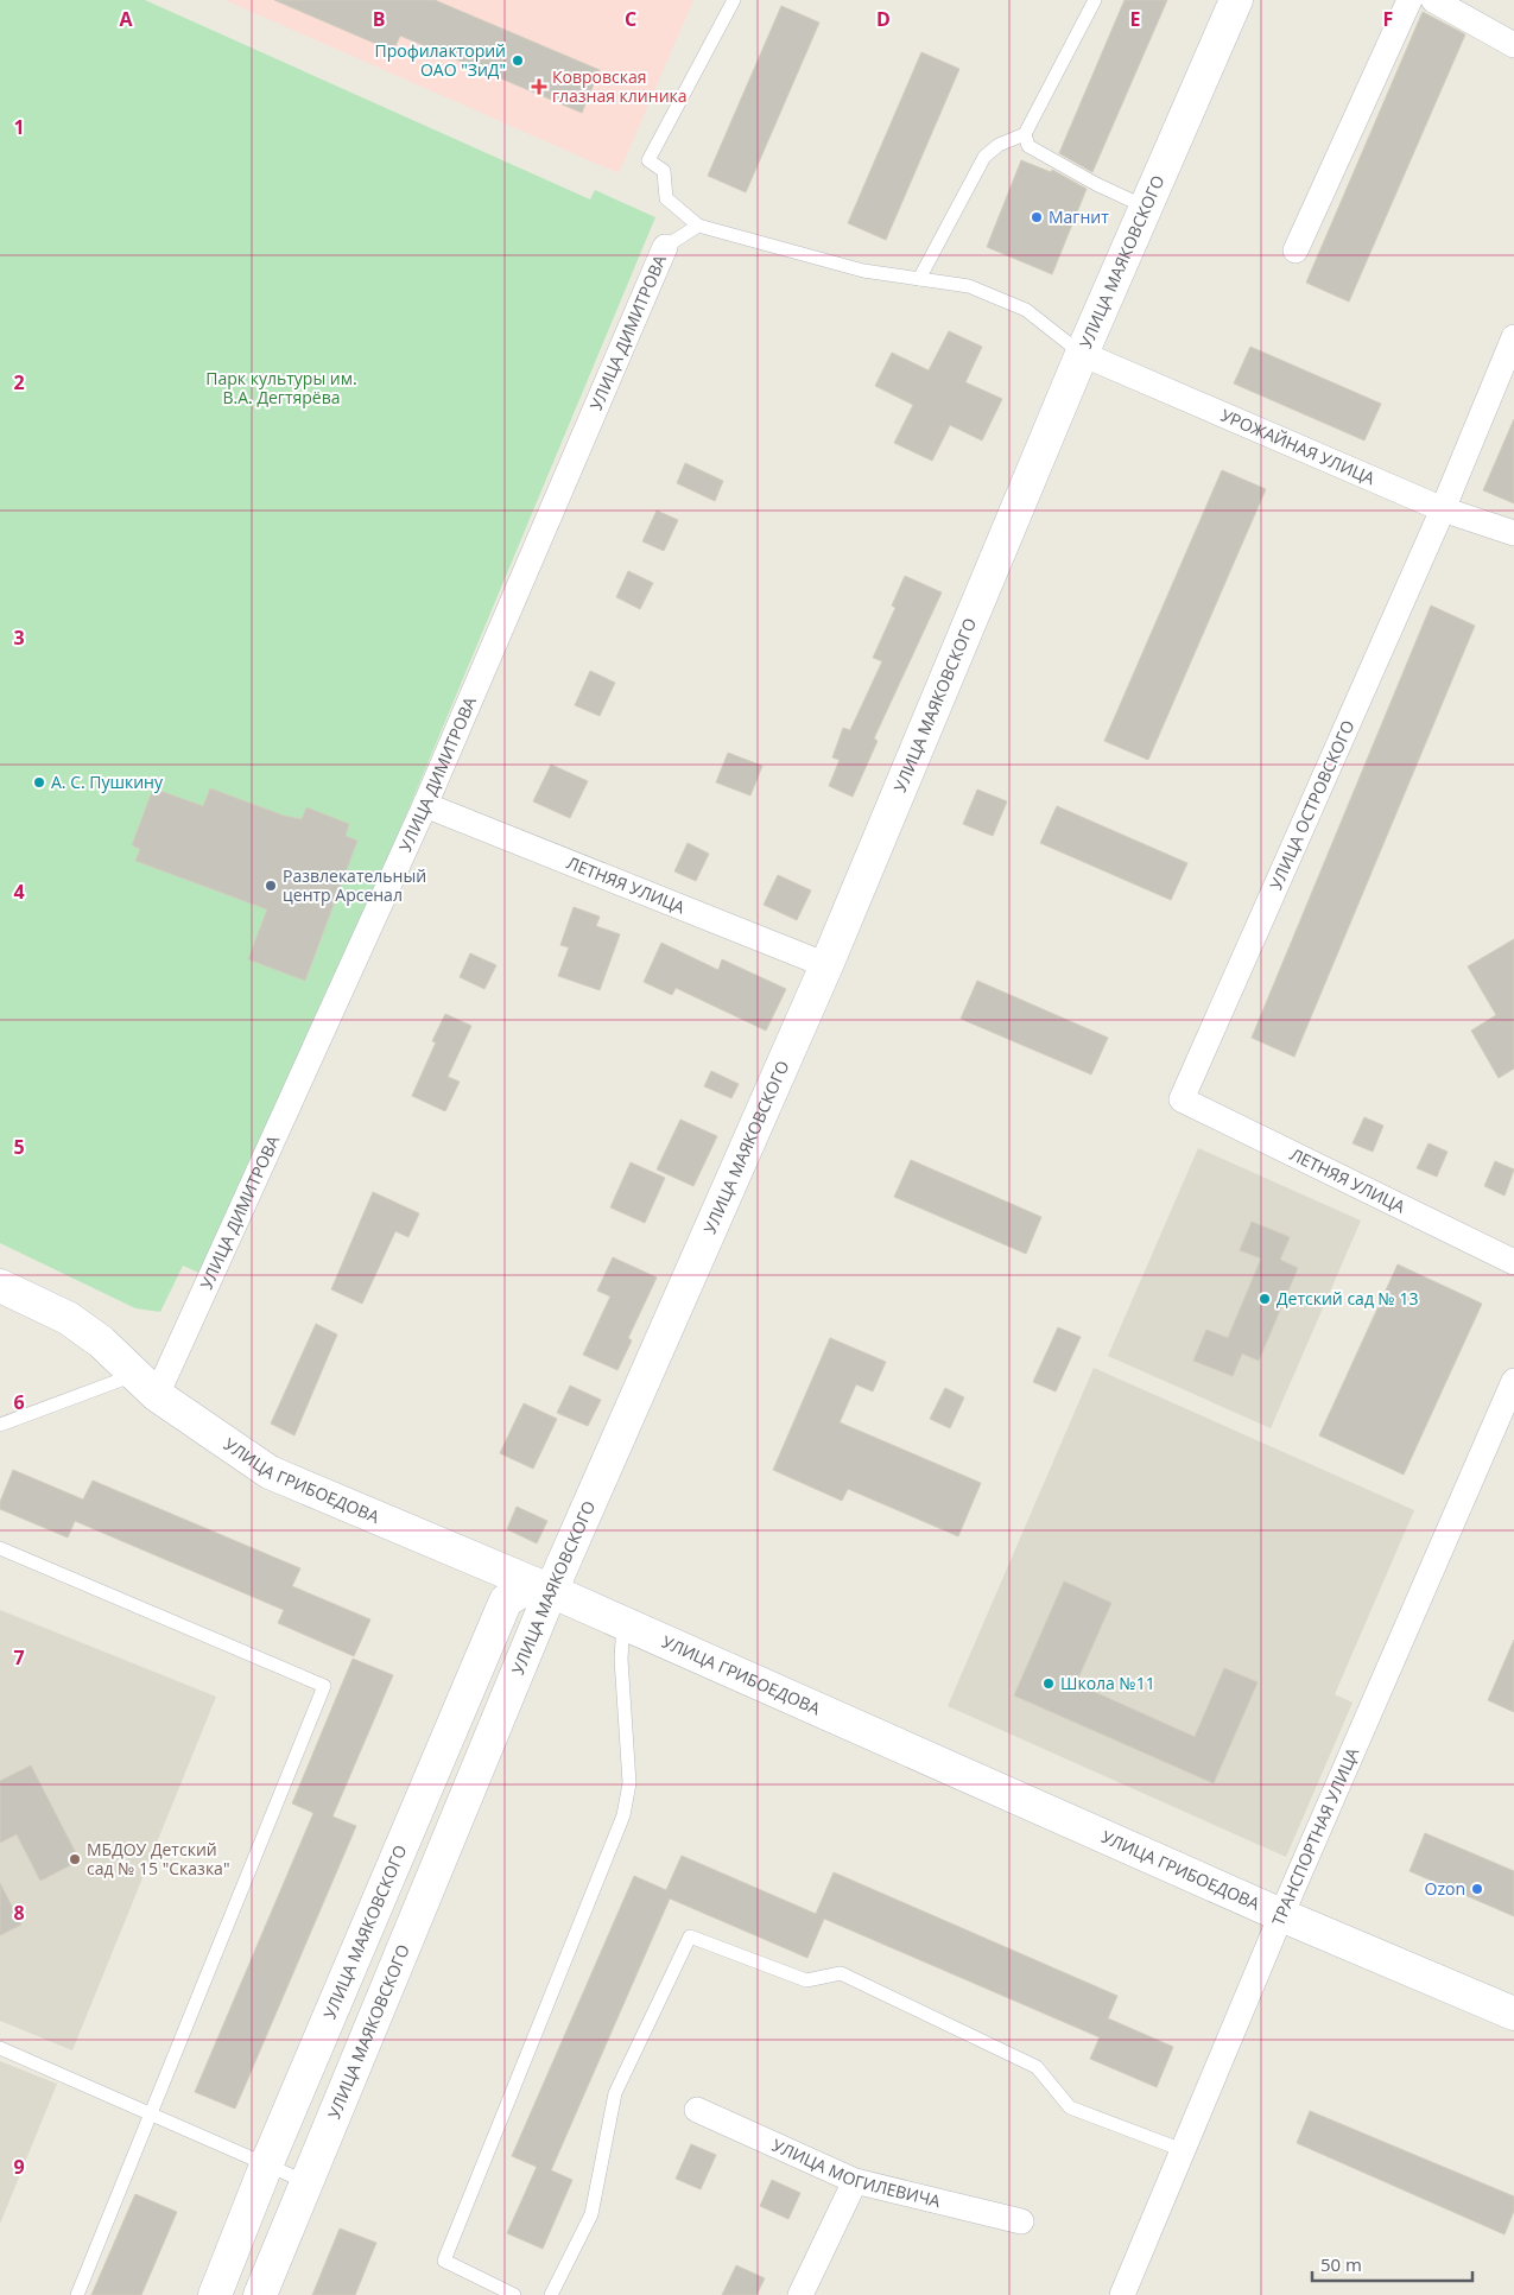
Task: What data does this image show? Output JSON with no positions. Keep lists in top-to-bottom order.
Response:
{
  "streets": {
    "street": [
      "УЛИЦА МАЯКОВСКОГО",
      "УЛИЦА ДИМИТРОВА",
      "УРОЖАЙНАЯ УЛИЦА",
      "УЛИЦА ОСТРОВСКОГО",
      "ЛЕТНЯЯ УЛИЦА",
      "УЛИЦА ГРИБОЕДОВА",
      "ТРАНСПОРТНАЯ УЛИЦА",
      "УЛИЦА МОГИЛЕВИЧА"
    ]
  },
  "crossings": [
    ["УЛИЦА МАЯКОВСКОГО", "УРОЖАЙНАЯ УЛИЦА"],
    ["УЛИЦА МАЯКОВСКОГО", "ЛЕТНЯЯ УЛИЦА"],
    ["УЛИЦА МАЯКОВСКОГО", "УЛИЦА ГРИБОЕДОВА"],
    ["УЛИЦА ДИМИТРОВА", "ЛЕТНЯЯ УЛИЦА"],
    ["УЛИЦА ДИМИТРОВА", "УЛИЦА ГРИБОЕДОВА"],
    ["УРОЖАЙНАЯ УЛИЦА", "УЛИЦА ОСТРОВСКОГО"],
    ["УЛИЦА ОСТРОВСКОГО", "ЛЕТНЯЯ УЛИЦА"],
    ["УЛИЦА ГРИБОЕДОВА", "ТРАНСПОРТНАЯ УЛИЦА"]
  ],
  "parks": ["Парк культуры им. В.А. Дегтярёва"],
  "places": {
    "other": [
      "Профилакторий ОАО \"ЗиД\"",
      "Магнит",
      "А. С. Пушкину",
      "Развлекательный центр Арсенал",
      "Детский сад № 13",
      "Школа №11",
      "МБДОУ Детский сад № 15 \"Сказка\"",
      "Ozon"
    ],
    "health": ["Ковровская глазная клиника"]
  },
  "scale_bar": "50 m",
  "grid": {
    "columns": [
      "A",
      "B",
      "C",
      "D",
      "E",
      "F"
    ],
    "rows": [
      "1",
      "2",
      "3",
      "4",
      "5",
      "6",
      "7",
      "8",
      "9"
    ]
  }
}
